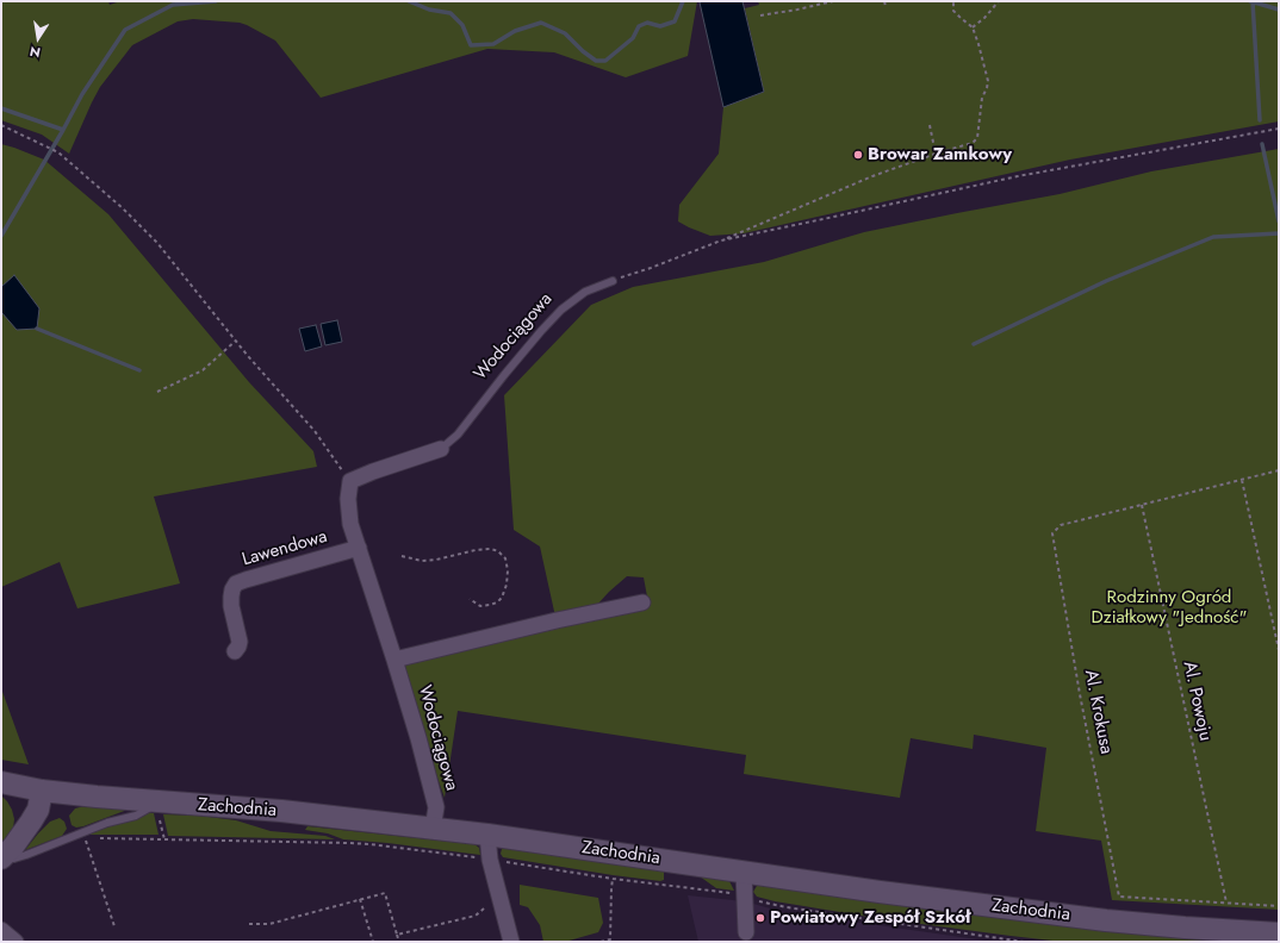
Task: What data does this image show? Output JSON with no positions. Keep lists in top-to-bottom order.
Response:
{
  "streets": {
    "street": ["Wodociągowa", "Lawendowa", "Zachodnia"],
    "path": ["Al. Powoju", "Al. Krokusa"]
  },
  "crossings": [
    ["Wodociągowa", "Lawendowa"],
    ["Wodociągowa", "Zachodnia"],
    ["Al. Powoju", "Al. Krokusa"]
  ],
  "parks": ["Rodzinny Ogród Działkowy \"Jedność\""],
  "places": ["Browar Zamkowy", "Powiatowy Zespół Szkół"],
  "north": "bottom"
}
